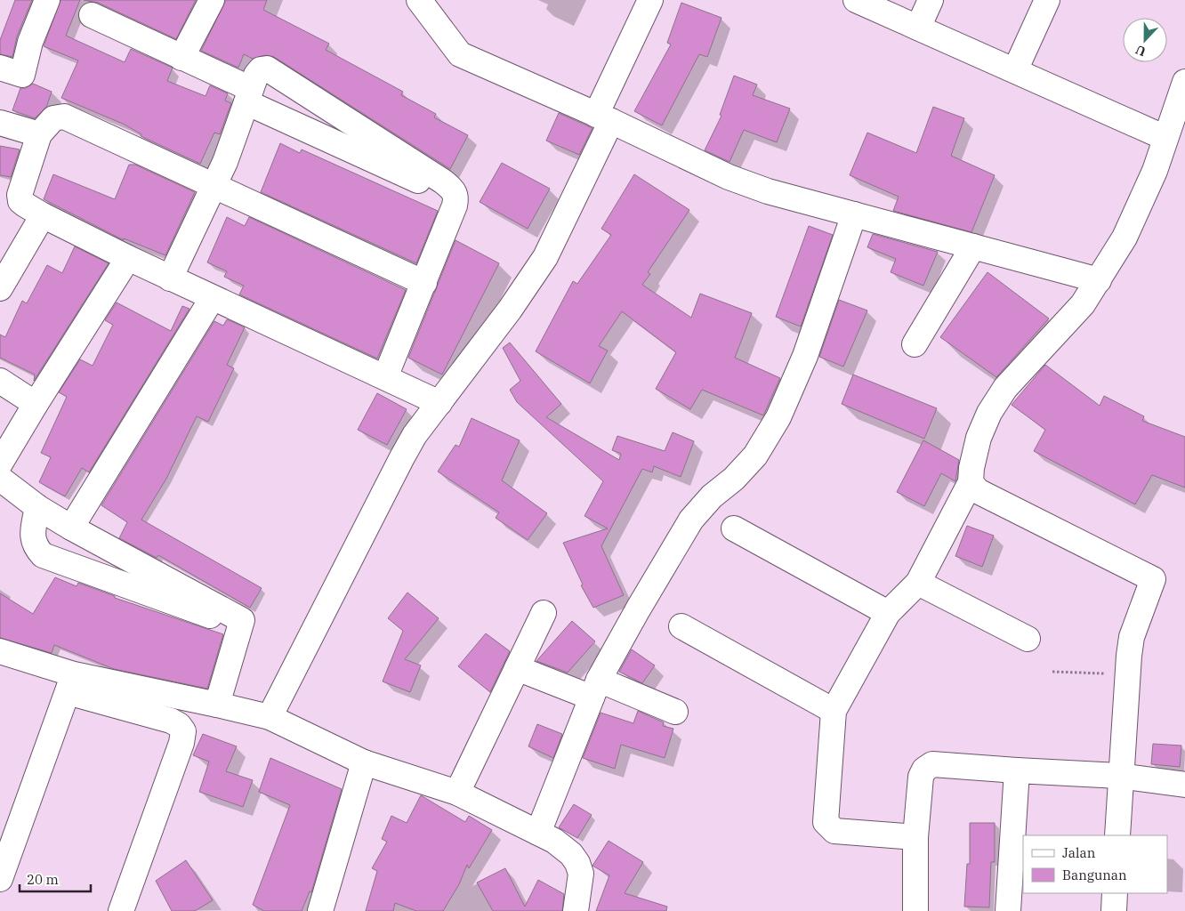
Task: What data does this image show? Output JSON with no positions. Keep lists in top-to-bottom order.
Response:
{
  "legend": ["Jalan", "Bangunan"],
  "scale_bar": "20 m",
  "north": "bottom"
}
